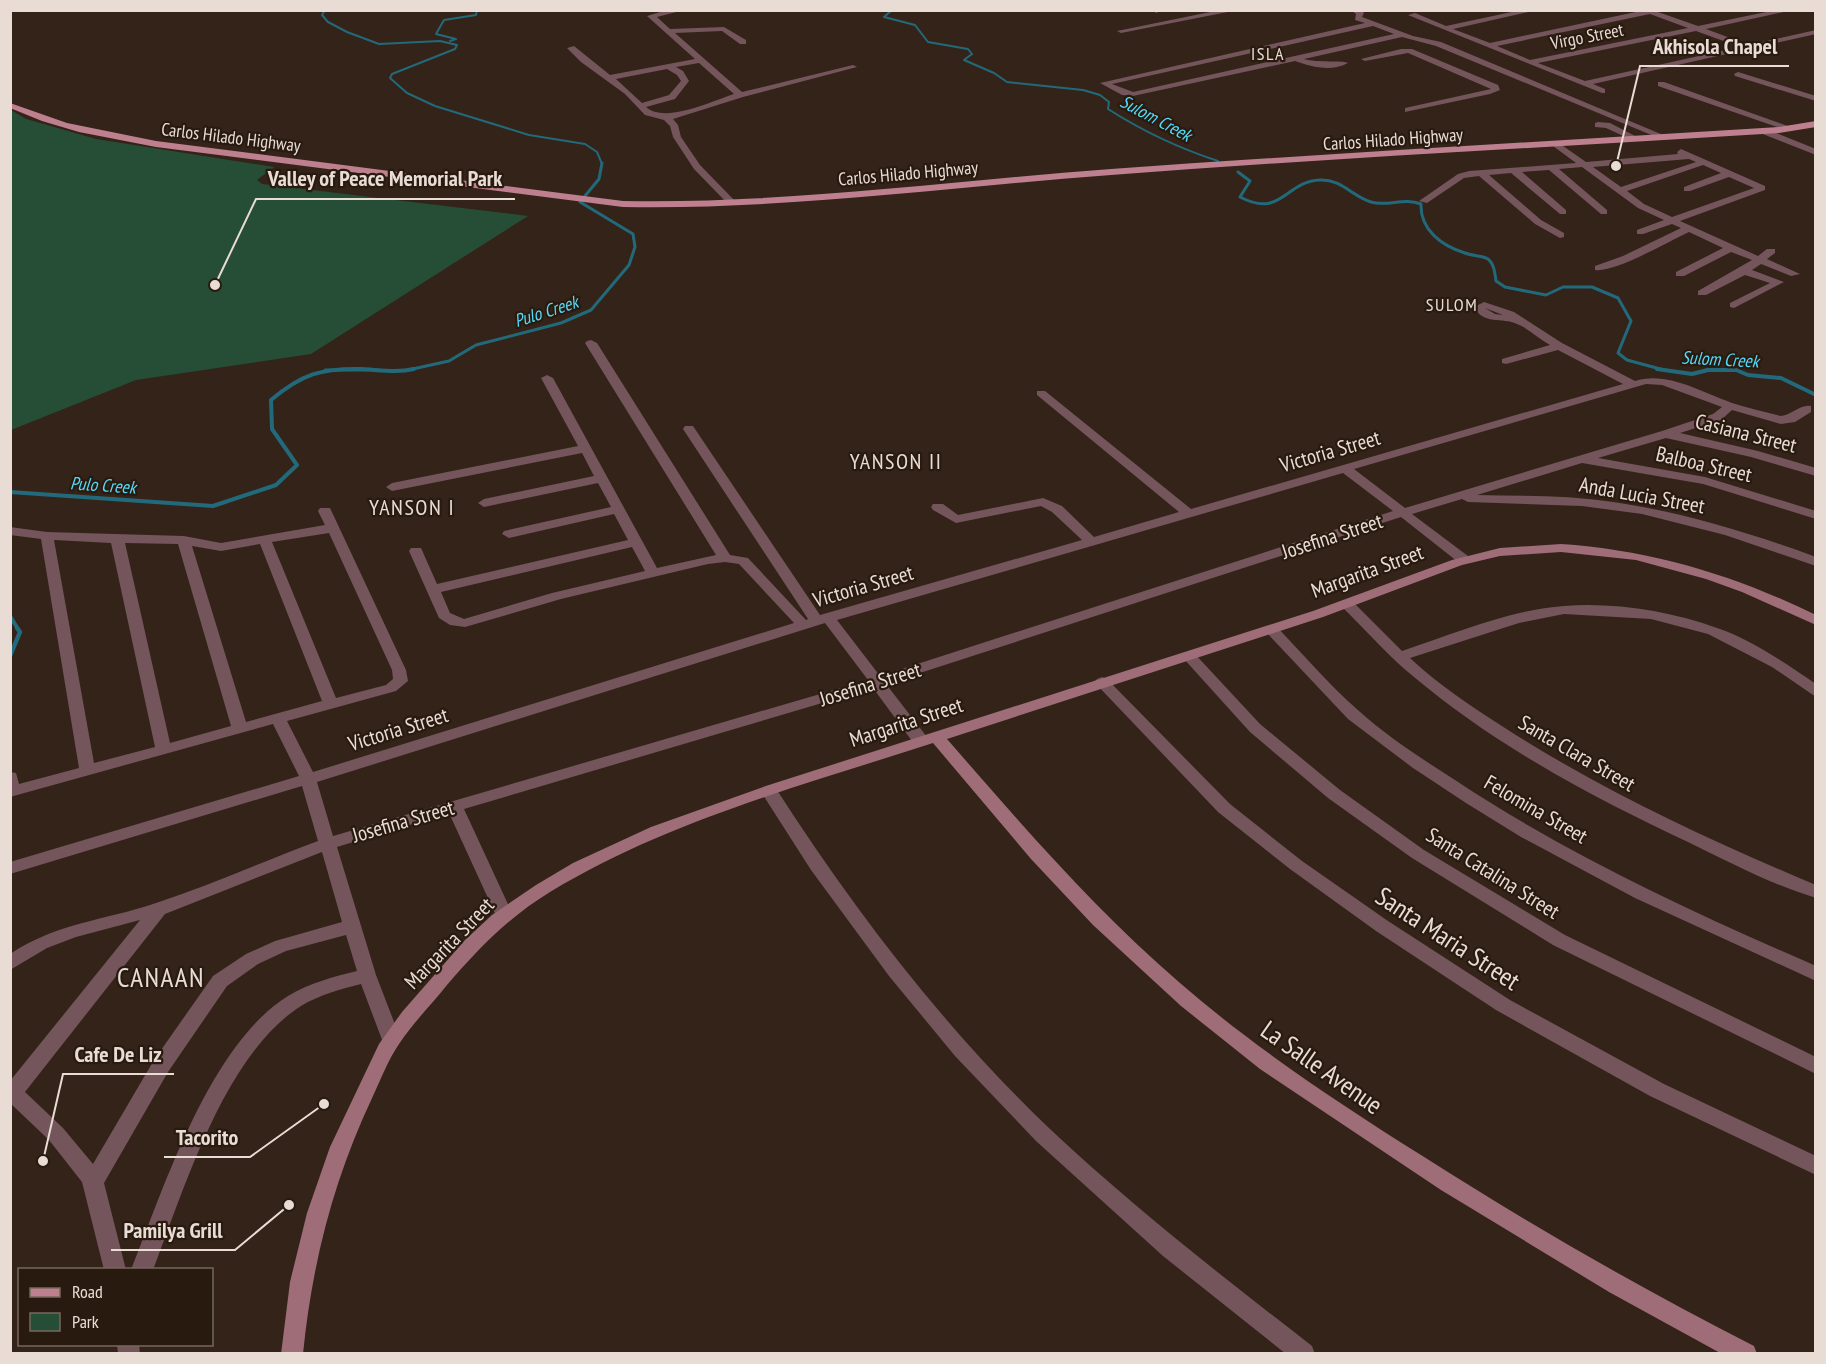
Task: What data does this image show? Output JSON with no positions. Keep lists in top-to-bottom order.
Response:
{
  "streets": {
    "main road": ["Carlos Hilado Highway"],
    "street": [
      "Virgo Street",
      "Casiana Street",
      "Victoria Street",
      "Balboa Street",
      "Anda Lucia Street",
      "Josefina Street",
      "Margarita Street",
      "Santa Clara Street",
      "Felomina Street",
      "Santa Catalina Street",
      "Santa Maria Street",
      "La Salle Avenue"
    ]
  },
  "crossings": [
    ["Casiana Street", "Josefina Street"],
    ["Victoria Street", "Josefina Street"],
    ["Balboa Street", "Josefina Street"],
    ["Anda Lucia Street", "Josefina Street"],
    ["Margarita Street", "Santa Clara Street"],
    ["Margarita Street", "Felomina Street"],
    ["Margarita Street", "Santa Catalina Street"],
    ["Margarita Street", "Santa Maria Street"],
    ["Margarita Street", "La Salle Avenue"]
  ],
  "districts": [
    "ISLA",
    "SULOM",
    "YANSON II",
    "YANSON I",
    "CANAAN"
  ],
  "water": ["Sulom Creek", "Pulo Creek"],
  "places": [
    "Akhisola Chapel",
    "Valley of Peace Memorial Park",
    "Tacorito",
    "Cafe De Liz",
    "Pamilya Grill"
  ],
  "legend": ["Road", "Park"]
}
